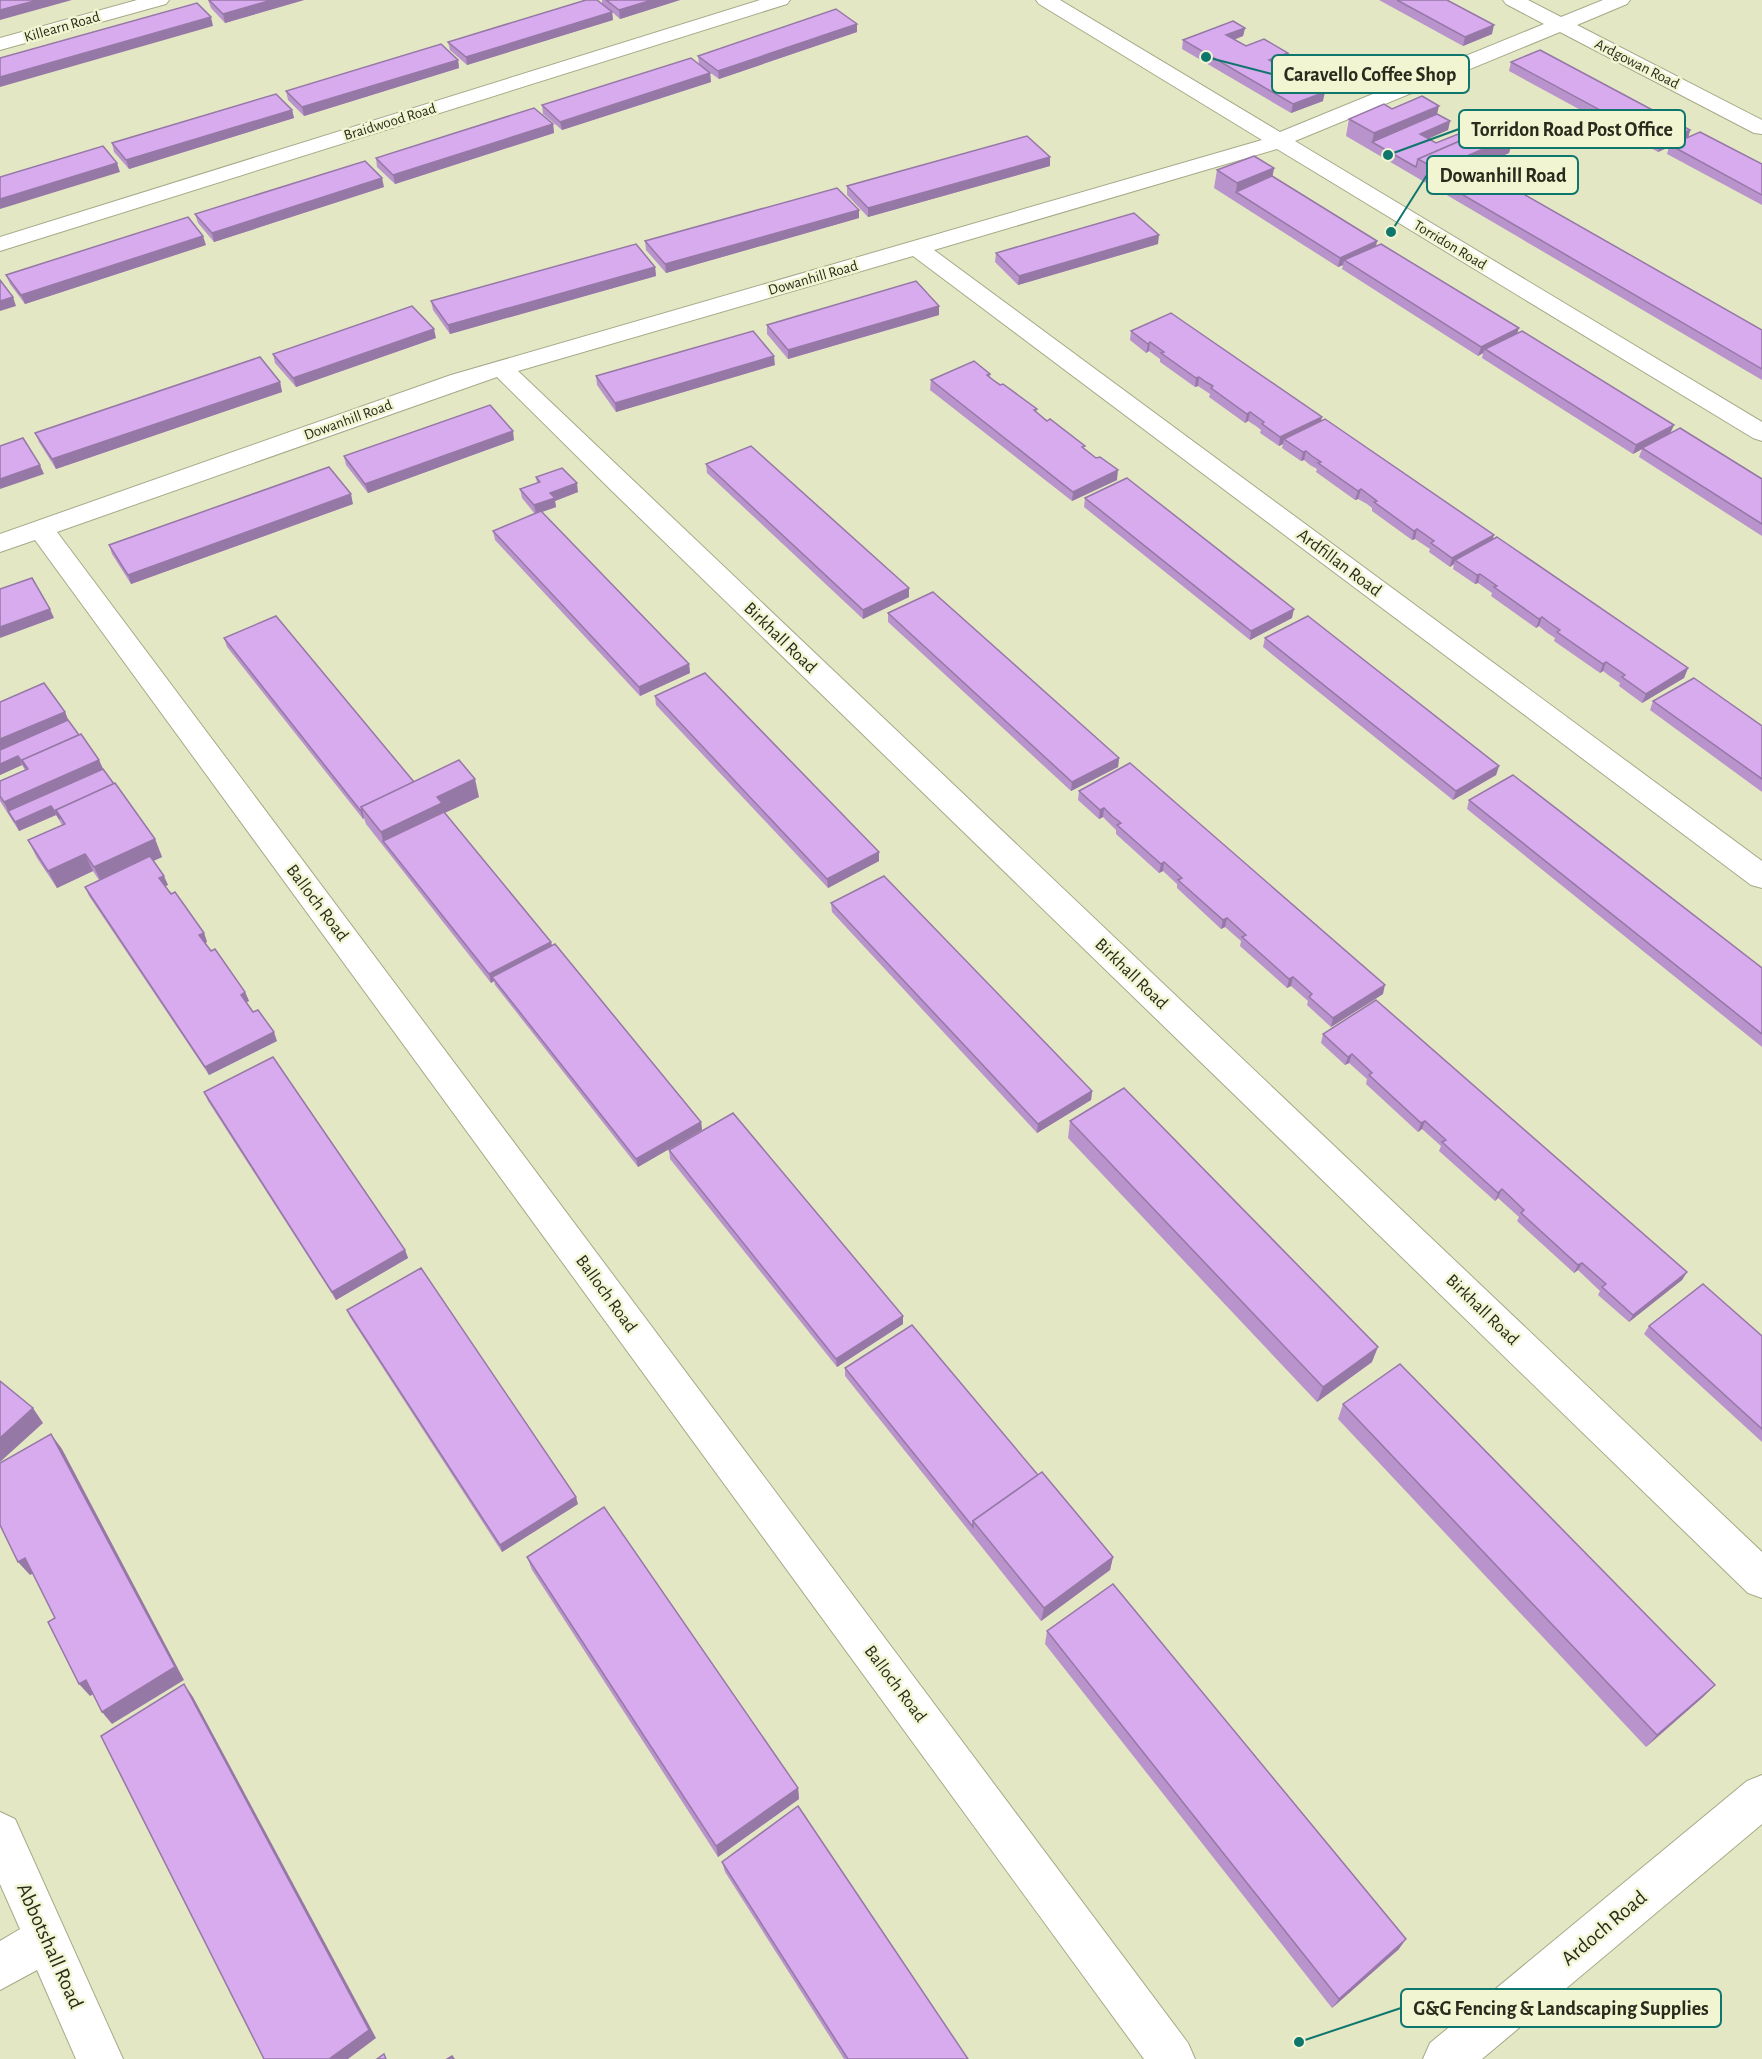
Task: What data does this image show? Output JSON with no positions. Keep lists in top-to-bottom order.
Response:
{
  "streets": {
    "street": [
      "Killearn Road",
      "Ardgowan Road",
      "Braidwood Road",
      "Torridon Road",
      "Dowanhill Road",
      "Ardfillan Road",
      "Birkhall Road",
      "Balloch Road",
      "Ardoch Road",
      "Abbotshall Road"
    ]
  },
  "crossings": [
    ["Ardgowan Road", "Dowanhill Road"],
    ["Torridon Road", "Dowanhill Road"],
    ["Dowanhill Road", "Ardfillan Road"],
    ["Dowanhill Road", "Birkhall Road"],
    ["Dowanhill Road", "Balloch Road"]
  ],
  "places": [
    "Caravello Coffee Shop",
    "Torridon Road Post Office",
    "Dowanhill Road",
    "G&G Fencing & Landscaping Supplies"
  ]
}
